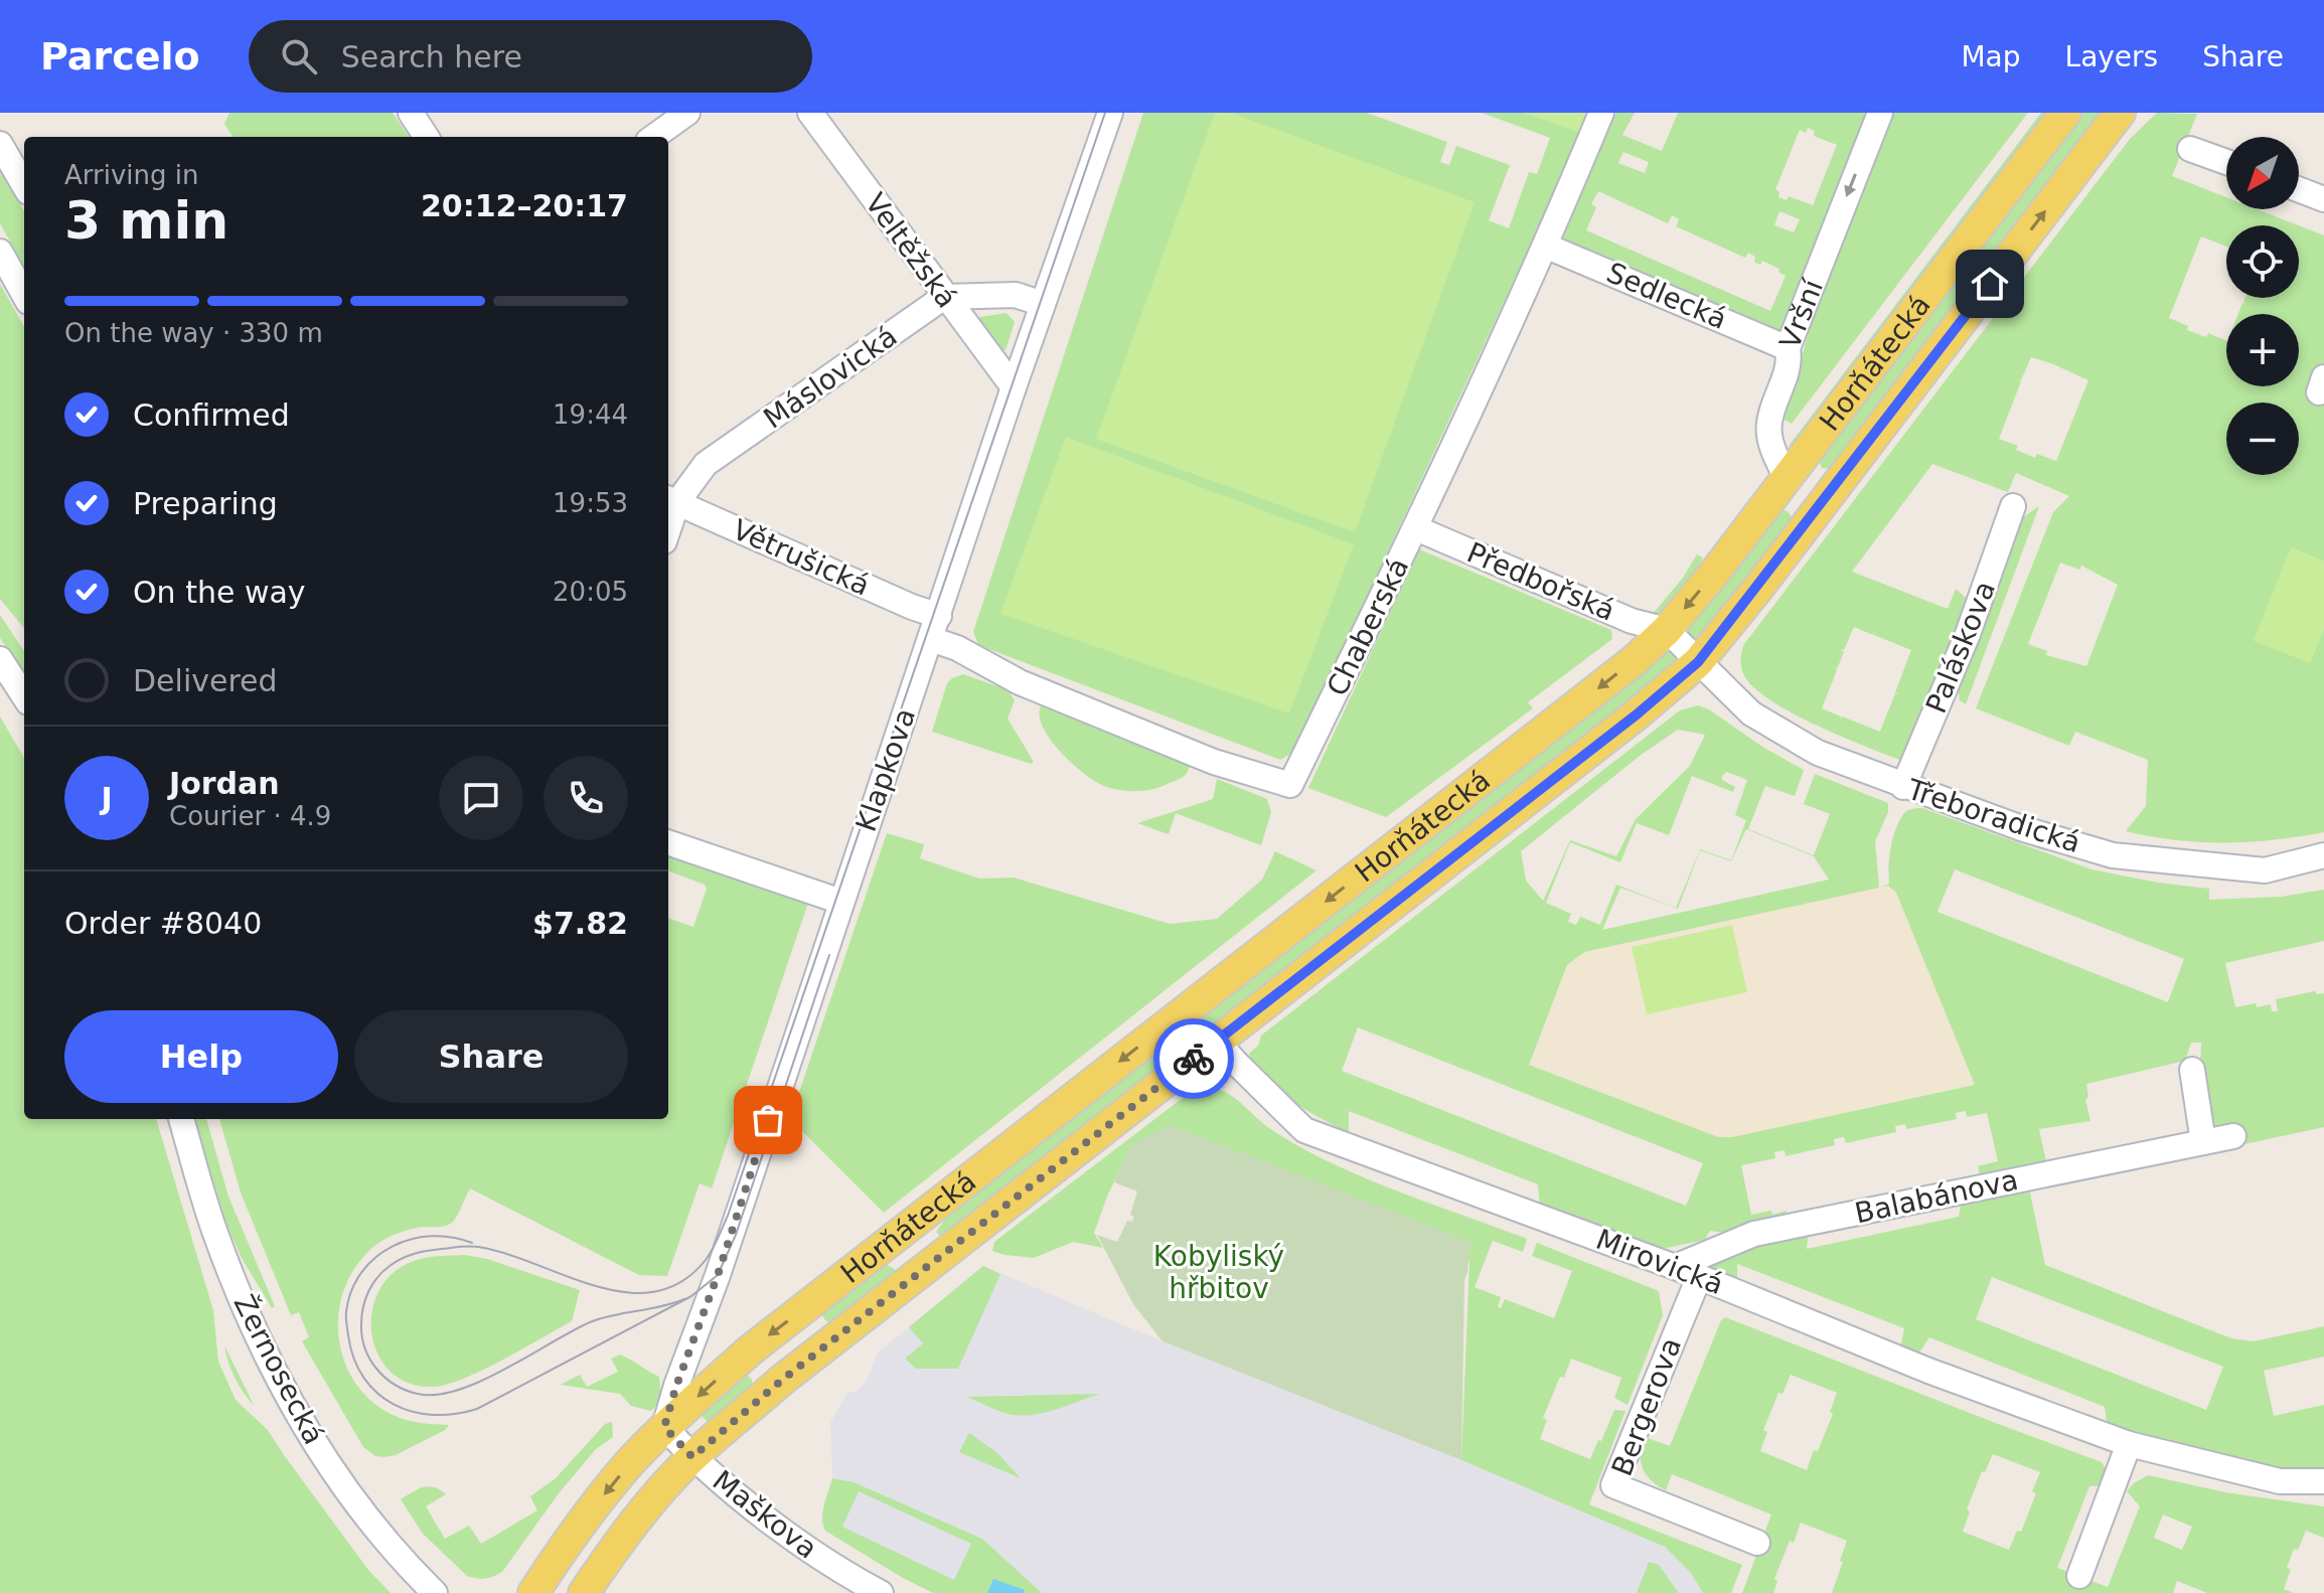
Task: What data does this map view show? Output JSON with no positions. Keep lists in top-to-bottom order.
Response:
{
  "streets": {
    "main road": ["Horňátecká"],
    "street": [
      "Veltěžská",
      "Sedlecká",
      "Vršní",
      "Máslovická",
      "Větrušická",
      "Předbořská",
      "Chaberská",
      "Paláskova",
      "Klapkova",
      "Třeboradická",
      "Balabánova",
      "Mirovická",
      "Žernosecká",
      "Bergerova",
      "Maškova"
    ]
  },
  "crossings": [
    ["Veltěžská", "Máslovická"],
    ["Veltěžská", "Klapkova"],
    ["Sedlecká", "Vršní"],
    ["Sedlecká", "Chaberská"],
    ["Vršní", "Horňátecká"],
    ["Horňátecká", "Předbořská"],
    ["Horňátecká", "Klapkova"],
    ["Horňátecká", "Třeboradická"],
    ["Horňátecká", "Mirovická"],
    ["Horňátecká", "Maškova"],
    ["Máslovická", "Větrušická"],
    ["Větrušická", "Chaberská"],
    ["Větrušická", "Klapkova"],
    ["Předbořská", "Chaberská"],
    ["Předbořská", "Třeboradická"],
    ["Chaberská", "Klapkova"],
    ["Paláskova", "Třeboradická"],
    ["Balabánova", "Mirovická"],
    ["Mirovická", "Bergerova"]
  ],
  "one_way": ["Vršní"],
  "parks": ["Kobyliský hřbitov"],
  "north": "bottom left",
  "page": {
    "header": "Parcelo",
    "search": "Search here",
    "nav": ["Map", "Layers", "Share"],
    "map_buttons": ["+", "−"],
    "heading": ["3 min", "Arriving in", "20:12–20:17"],
    "panel": [
      "Jordan",
      "Courier · 4.9",
      "Order #8040",
      "$7.82"
    ],
    "bar": "On the way · 330 m",
    "list": [
      ["Confirmed", "19:44"],
      ["Preparing", "19:53"],
      ["On the way", "20:05"],
      "Delivered"
    ],
    "round": "J",
    "buttons": ["Help", "Share"]
  }
}
